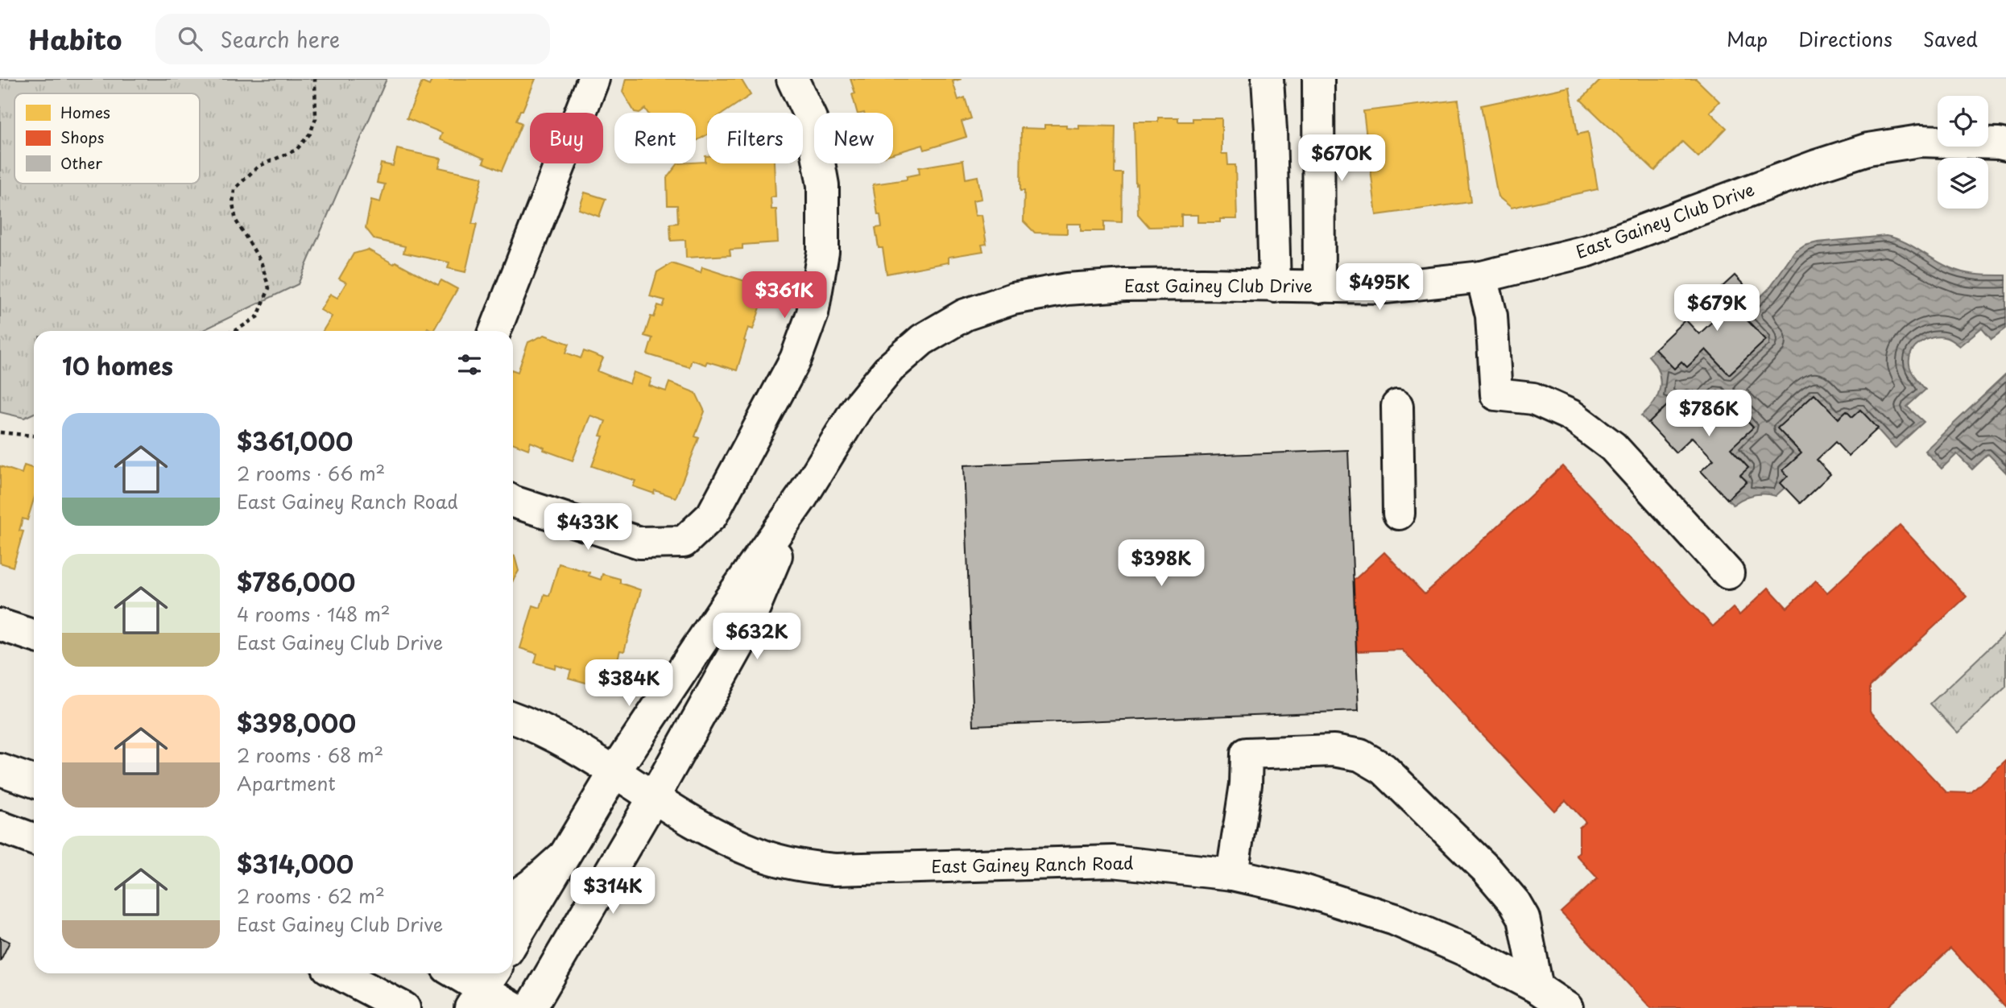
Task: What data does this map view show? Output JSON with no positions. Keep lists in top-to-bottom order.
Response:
{
  "streets": {
    "street": ["East Gainey Club Drive", "East Gainey Ranch Road"]
  },
  "crossings": [
    ["East Gainey Club Drive", "East Gainey Ranch Road"]
  ],
  "legend": ["Homes", "Shops", "Other"],
  "page": {
    "header": "Habito",
    "search": "Search here",
    "nav": ["Map", "Directions", "Saved"],
    "chip": [
      "Buy",
      "Rent",
      "Filters",
      "New"
    ],
    "price": [
      "$670K",
      "$495K",
      "$361K",
      "$679K",
      "$786K",
      "$433K",
      "$398K",
      "$632K",
      "$384K",
      "$314K"
    ],
    "heading": "10 homes",
    "list": [
      {
        "name": "$361,000",
        "note": "2 rooms · 66 m² · East Gainey Ranch Road"
      },
      {
        "name": "$786,000",
        "note": "4 rooms · 148 m² · East Gainey Club Drive"
      },
      {
        "name": "$398,000",
        "note": "2 rooms · 68 m² · Apartment"
      },
      {
        "name": "$314,000",
        "note": "2 rooms · 62 m² · East Gainey Club Drive"
      }
    ]
  }
}
